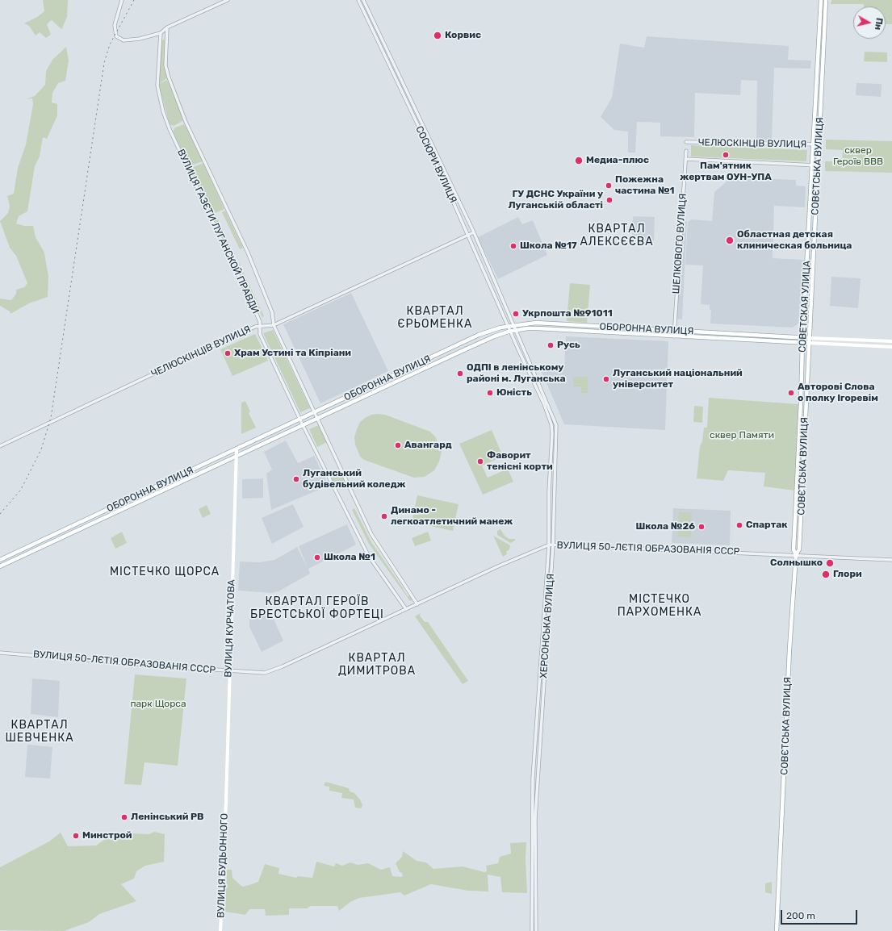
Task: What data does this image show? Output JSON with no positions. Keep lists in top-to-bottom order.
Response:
{
  "streets": {
    "main road": [
      "СОВЄТСЬКА ВУЛИЦЯ",
      "СОВЕТСКАЯ УЛИЦА",
      "ОБОРОННА ВУЛИЦЯ",
      "ВУЛИЦЯ КУРЧАТОВА",
      "ВУЛИЦЯ БУДЬОННОГО"
    ],
    "street": [
      "ЧЕЛЮСКІНЦІВ ВУЛИЦЯ",
      "СОСЮРИ ВУЛИЦЯ",
      "ВУЛИЦЯ ГАЗЄТИ ЛУГАНСКОЙ ПРАВДИ",
      "ШЕЛКОВОГО ВУЛИЦЯ",
      "ВУЛИЦЯ 50-ЛЄТІЯ ОБРАЗОВАНІЯ СССР",
      "ХЕРСОНСЬКА ВУЛИЦЯ"
    ]
  },
  "crossings": [
    ["ЧЕЛЮСКІНЦІВ ВУЛИЦЯ", "СОСЮРИ ВУЛИЦЯ"],
    ["ЧЕЛЮСКІНЦІВ ВУЛИЦЯ", "СОВЄТСЬКА ВУЛИЦЯ"],
    ["ЧЕЛЮСКІНЦІВ ВУЛИЦЯ", "ВУЛИЦЯ ГАЗЄТИ ЛУГАНСКОЙ ПРАВДИ"],
    ["ЧЕЛЮСКІНЦІВ ВУЛИЦЯ", "ШЕЛКОВОГО ВУЛИЦЯ"],
    ["ЧЕЛЮСКІНЦІВ ВУЛИЦЯ", "СОВЕТСКАЯ УЛИЦА"],
    ["СОСЮРИ ВУЛИЦЯ", "ОБОРОННА ВУЛИЦЯ"],
    ["СОСЮРИ ВУЛИЦЯ", "ХЕРСОНСЬКА ВУЛИЦЯ"],
    ["СОВЄТСЬКА ВУЛИЦЯ", "СОВЕТСКАЯ УЛИЦА"],
    ["СОВЄТСЬКА ВУЛИЦЯ", "ОБОРОННА ВУЛИЦЯ"],
    ["СОВЄТСЬКА ВУЛИЦЯ", "ВУЛИЦЯ 50-ЛЄТІЯ ОБРАЗОВАНІЯ СССР"],
    ["ВУЛИЦЯ ГАЗЄТИ ЛУГАНСКОЙ ПРАВДИ", "ОБОРОННА ВУЛИЦЯ"],
    ["ВУЛИЦЯ ГАЗЄТИ ЛУГАНСКОЙ ПРАВДИ", "ВУЛИЦЯ 50-ЛЄТІЯ ОБРАЗОВАНІЯ СССР"],
    ["ШЕЛКОВОГО ВУЛИЦЯ", "ОБОРОННА ВУЛИЦЯ"],
    ["СОВЕТСКАЯ УЛИЦА", "ОБОРОННА ВУЛИЦЯ"],
    ["СОВЕТСКАЯ УЛИЦА", "ВУЛИЦЯ 50-ЛЄТІЯ ОБРАЗОВАНІЯ СССР"],
    ["ОБОРОННА ВУЛИЦЯ", "ХЕРСОНСЬКА ВУЛИЦЯ"],
    ["ОБОРОННА ВУЛИЦЯ", "ВУЛИЦЯ КУРЧАТОВА"],
    ["ВУЛИЦЯ 50-ЛЄТІЯ ОБРАЗОВАНІЯ СССР", "ХЕРСОНСЬКА ВУЛИЦЯ"],
    ["ВУЛИЦЯ 50-ЛЄТІЯ ОБРАЗОВАНІЯ СССР", "ВУЛИЦЯ КУРЧАТОВА"],
    ["ВУЛИЦЯ КУРЧАТОВА", "ВУЛИЦЯ БУДЬОННОГО"]
  ],
  "districts": [
    "КВАРТАЛ АЛЕКСЄЄВА",
    "КВАРТАЛ ЄРЬОМЕНКА",
    "МІСТЕЧКО ЩОРСА",
    "МІСТЕЧКО ПАРХОМЕНКА",
    "КВАРТАЛ ГЕРОЇВ БРЕСТСЬКОЇ ФОРТЕЦІ",
    "КВАРТАЛ ДИМИТРОВА",
    "КВАРТАЛ ШЕВЧЕНКА"
  ],
  "parks": ["сквер Героїв ВВВ", "сквер Памяти", "парк Щорса"],
  "places": [
    "Корвис",
    "Пам'ятник жертвам ОУН-УПА",
    "Медиа-плюс",
    "Пожежна частина №1",
    "ГУ ДСНС України у Луганській області",
    "Областная детская клиническая больница",
    "Школа №17",
    "Укрпошта №91011",
    "Русь",
    "Храм Устині та Кіпріани",
    "ОДПІ в ленінському районі м. Луганська",
    "Луганський національний університет",
    "Юність",
    "Авторові Слова о полку Ігоревім",
    "Авангард",
    "Фаворит тенісні корти",
    "Луганський будівельний коледж",
    "Динамо - легкоатлетичний манеж",
    "Спартак",
    "Школа №26",
    "Школа №1",
    "Солнышко",
    "Глори",
    "Ленінський РВ",
    "Минстрой"
  ],
  "scale_bar": "200 m",
  "north": "right"
}
